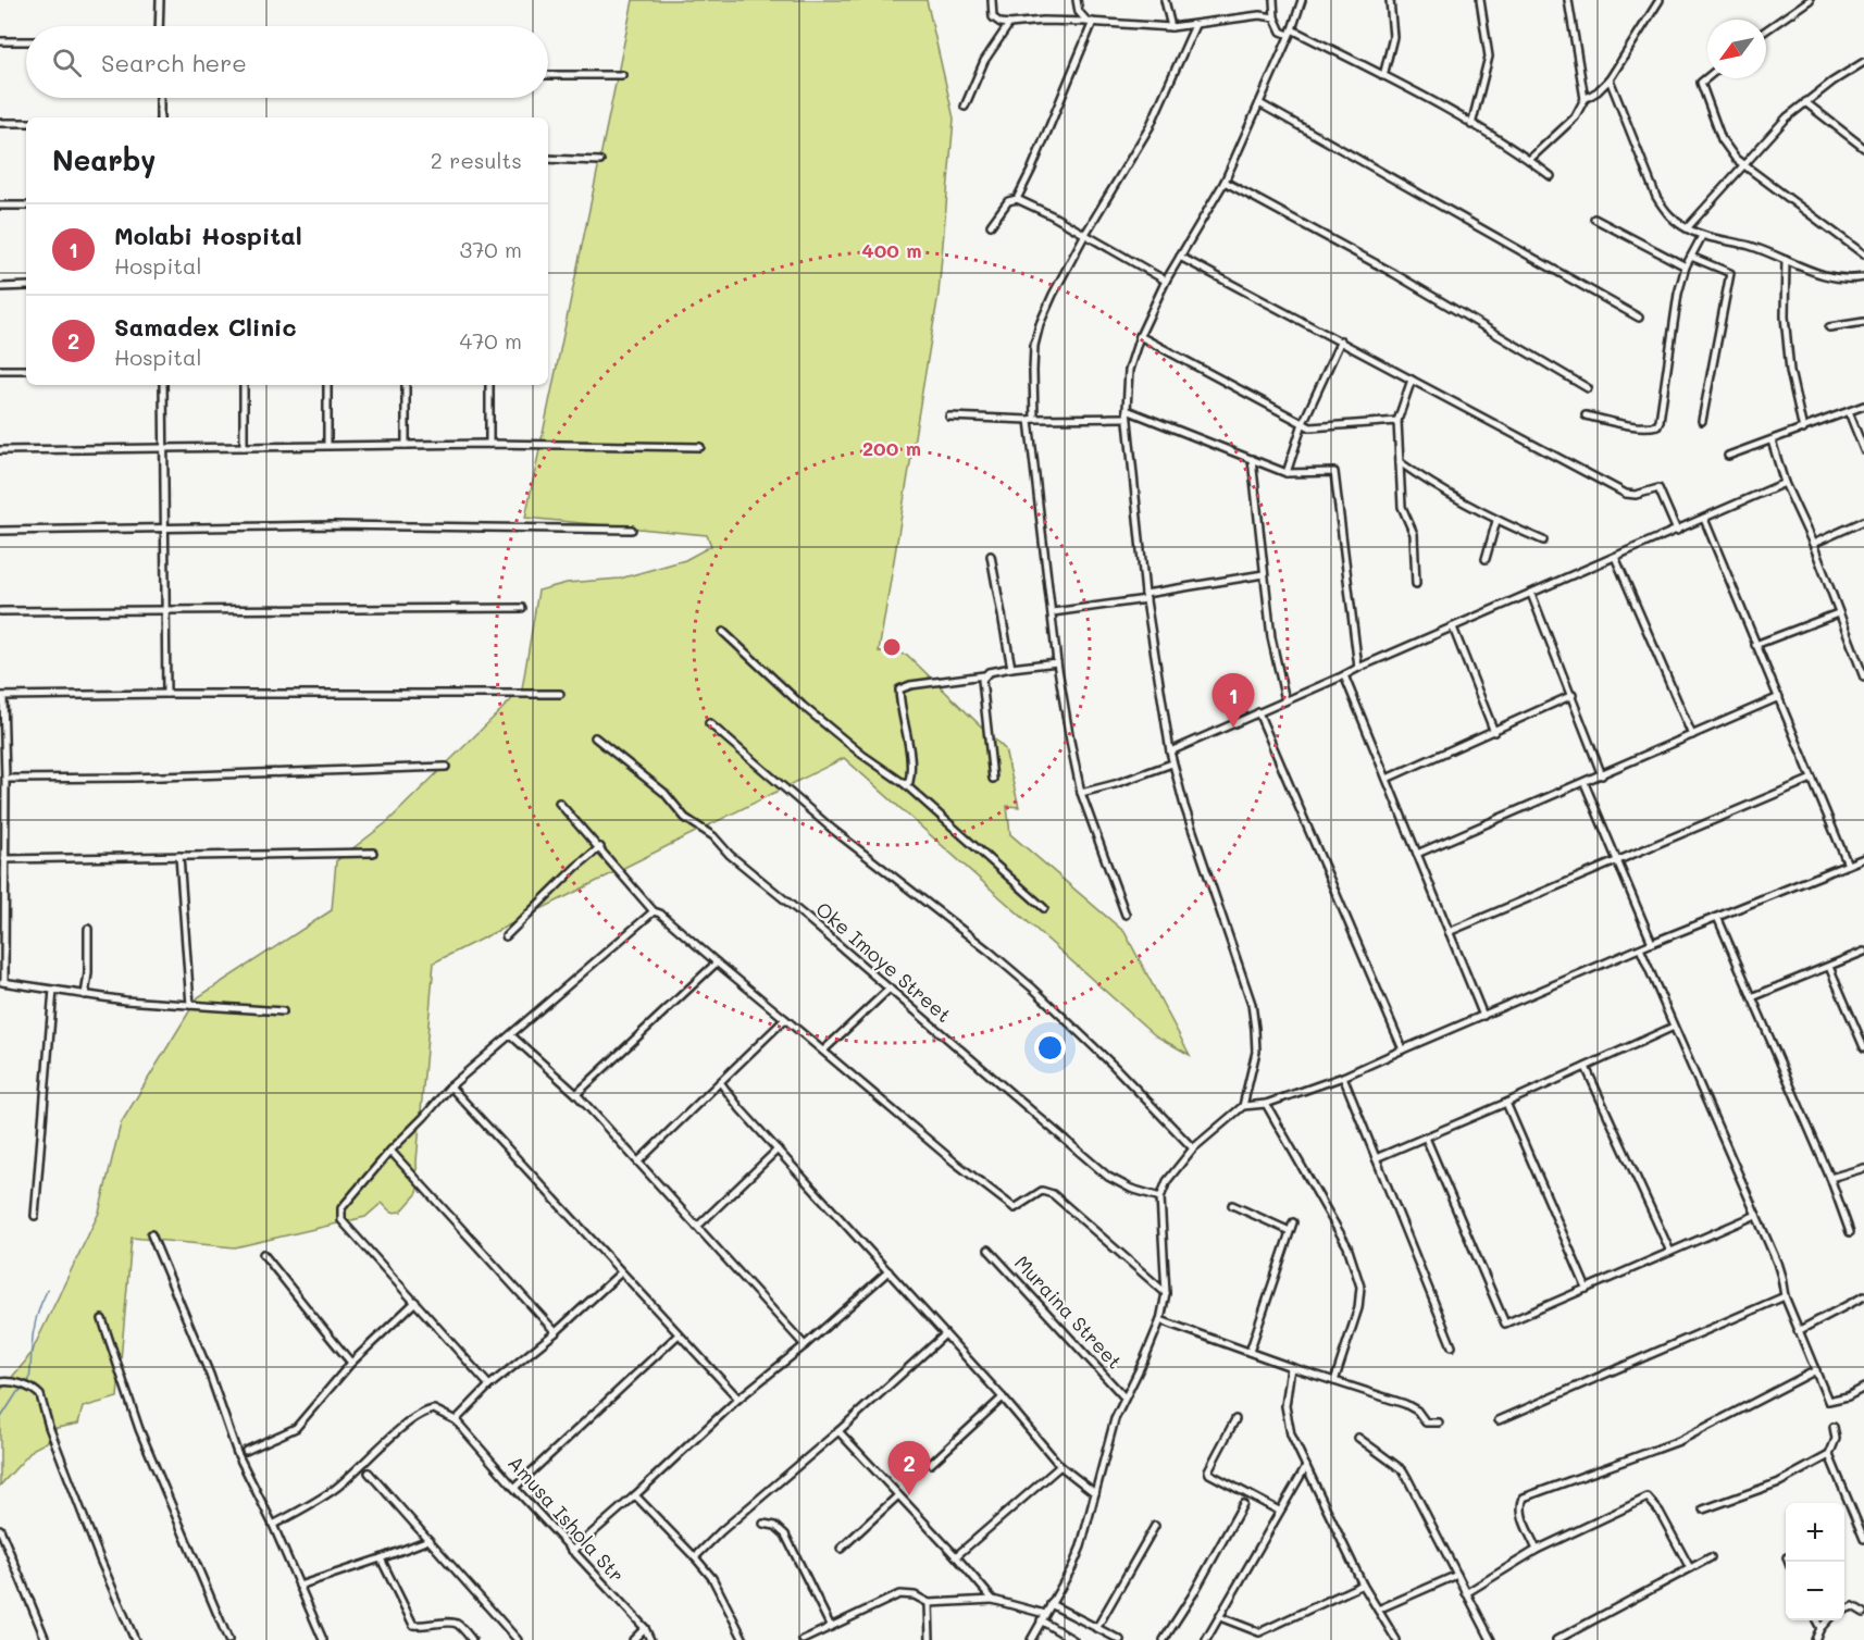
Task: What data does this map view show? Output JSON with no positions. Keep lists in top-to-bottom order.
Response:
{
  "streets": {
    "street": ["Oke Imoye Street", "Muraina Street", "Amusa Ishola Str"]
  },
  "north": "bottom left",
  "page": {
    "search": "Search here",
    "heading": ["Nearby", "2 results"],
    "list": [
      {
        "mark": "1",
        "name": "Molabi Hospital",
        "note": "Hospital",
        "value": "370 m"
      },
      {
        "mark": "2",
        "name": "Samadex Clinic",
        "note": "Hospital",
        "value": "470 m"
      }
    ],
    "pins": ["1", "2"],
    "map_buttons": ["+", "−"]
  },
  "rings": ["400 m", "200 m"]
}
